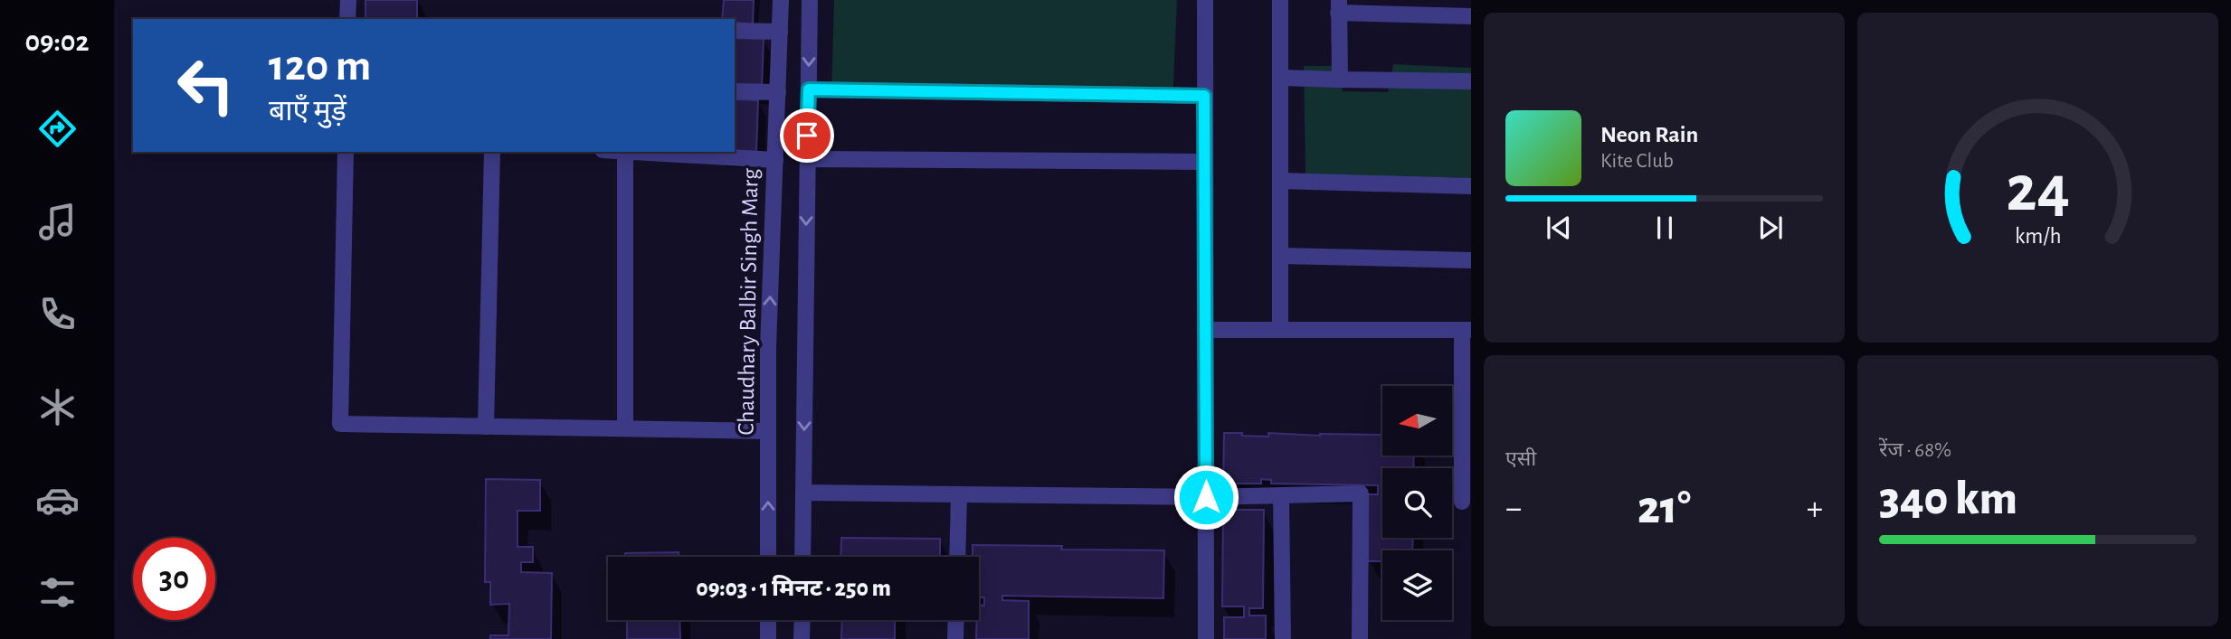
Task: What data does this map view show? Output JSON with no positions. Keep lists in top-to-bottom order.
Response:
{
  "streets": {
    "street": ["Chaudhary Balbir Singh Marg"]
  },
  "north": "left",
  "page": {
    "tabs": "09:02",
    "turn": ["120 m", "बाएँ मुड़ें"],
    "song": ["Neon Rain", "Kite Club"],
    "tile": [
      "एसी",
      ["रेंज · 68%", "340 km"]
    ],
    "heat": ["−", "21°", "+"],
    "limit": "30",
    "trip": "09:03 · 1 मिनट · 250 m",
    "gauge": ["24", "km/h"]
  }
}
